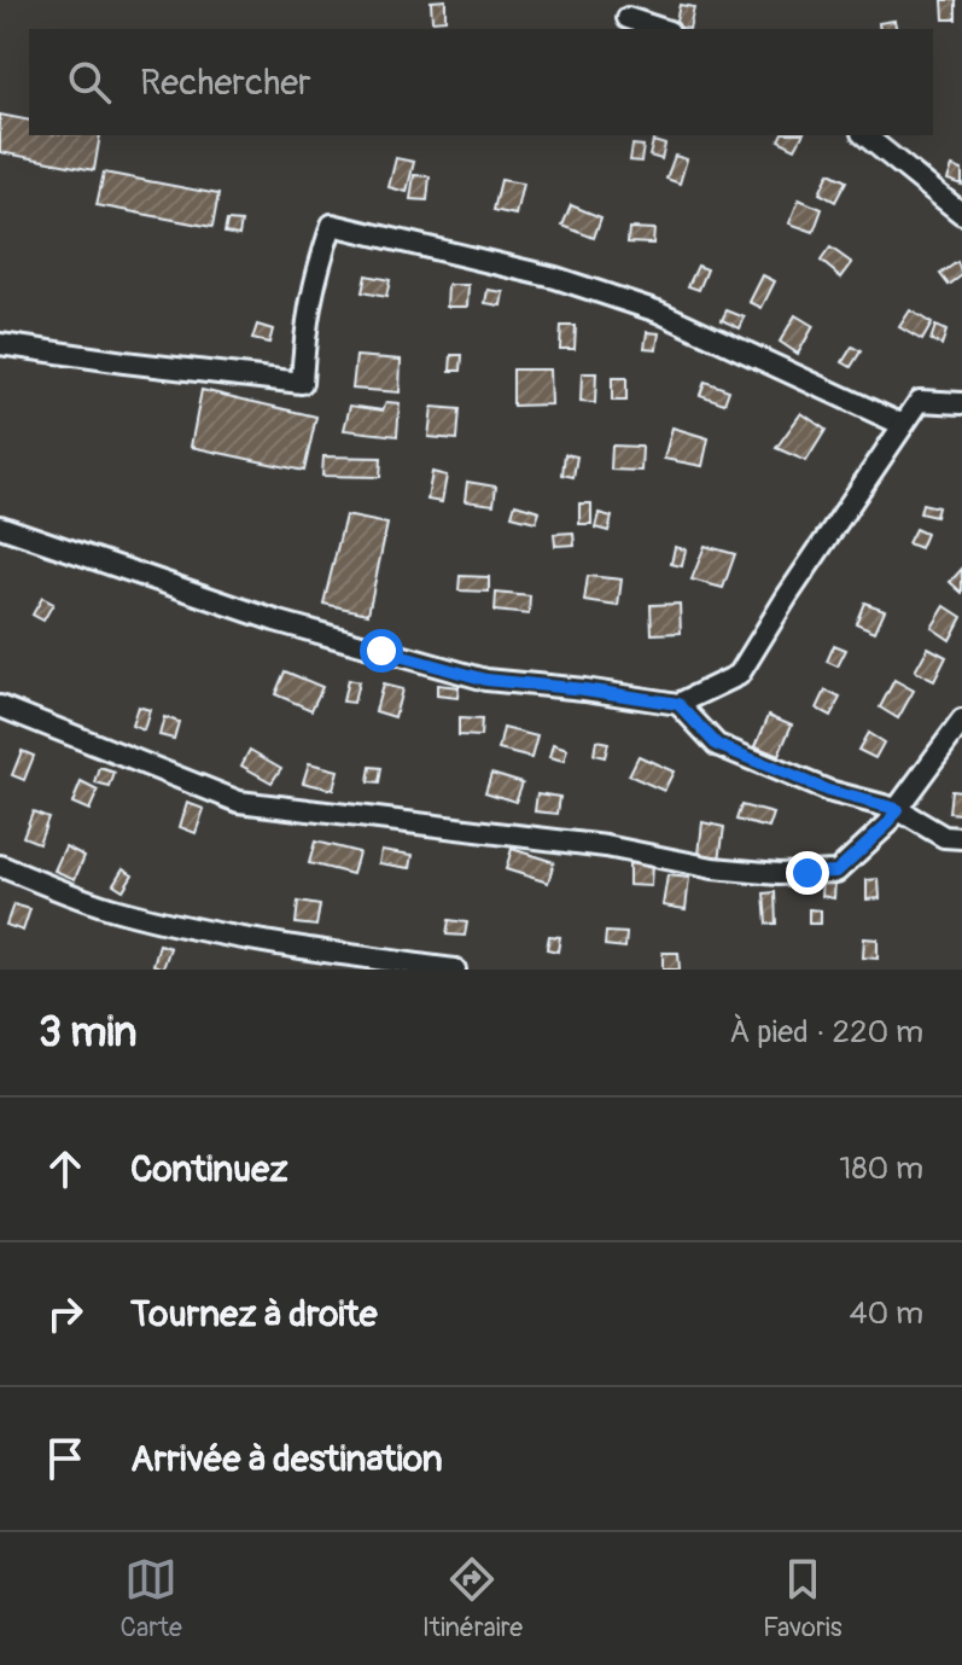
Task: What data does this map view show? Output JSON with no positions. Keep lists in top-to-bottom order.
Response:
{
  "page": {
    "search": "Rechercher",
    "heading": ["3 min", "À pied · 220 m"],
    "list": [
      ["Continuez", "180 m"],
      ["Tournez à droite", "40 m"],
      "Arrivée à destination"
    ],
    "nav": ["Carte", "Itinéraire", "Favoris"]
  }
}
